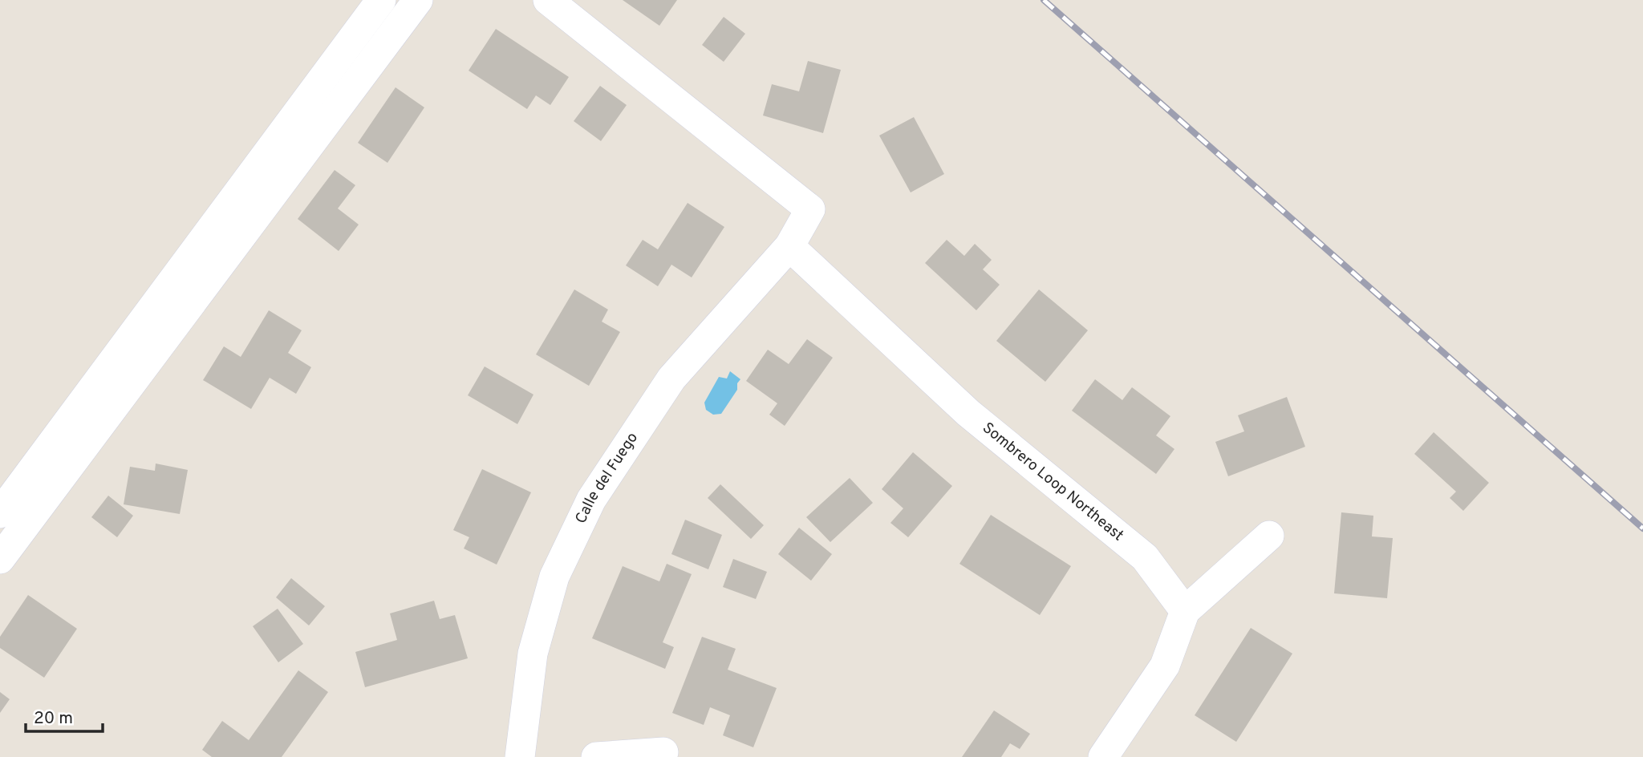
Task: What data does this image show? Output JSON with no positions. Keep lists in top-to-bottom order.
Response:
{
  "streets": {
    "street": ["Calle del Fuego", "Sombrero Loop Northeast"]
  },
  "crossings": [
    ["Calle del Fuego", "Sombrero Loop Northeast"]
  ],
  "scale_bar": "20 m"
}
